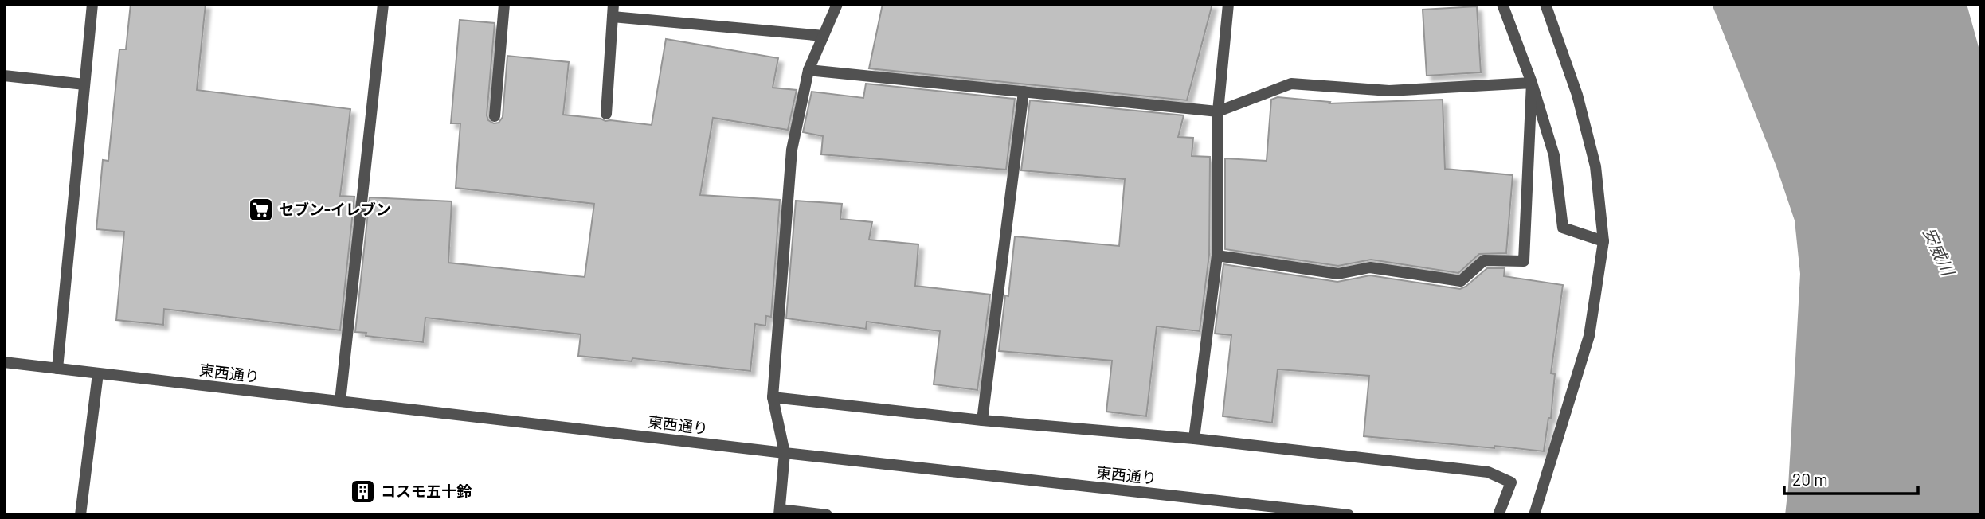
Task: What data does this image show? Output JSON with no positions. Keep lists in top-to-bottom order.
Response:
{
  "streets": {
    "street": ["東西通り"]
  },
  "water": ["安威川"],
  "places": {
    "supermarket": ["セブン-イレブン"],
    "building": ["コスモ五十鈴"]
  },
  "scale_bar": "20 m"
}
